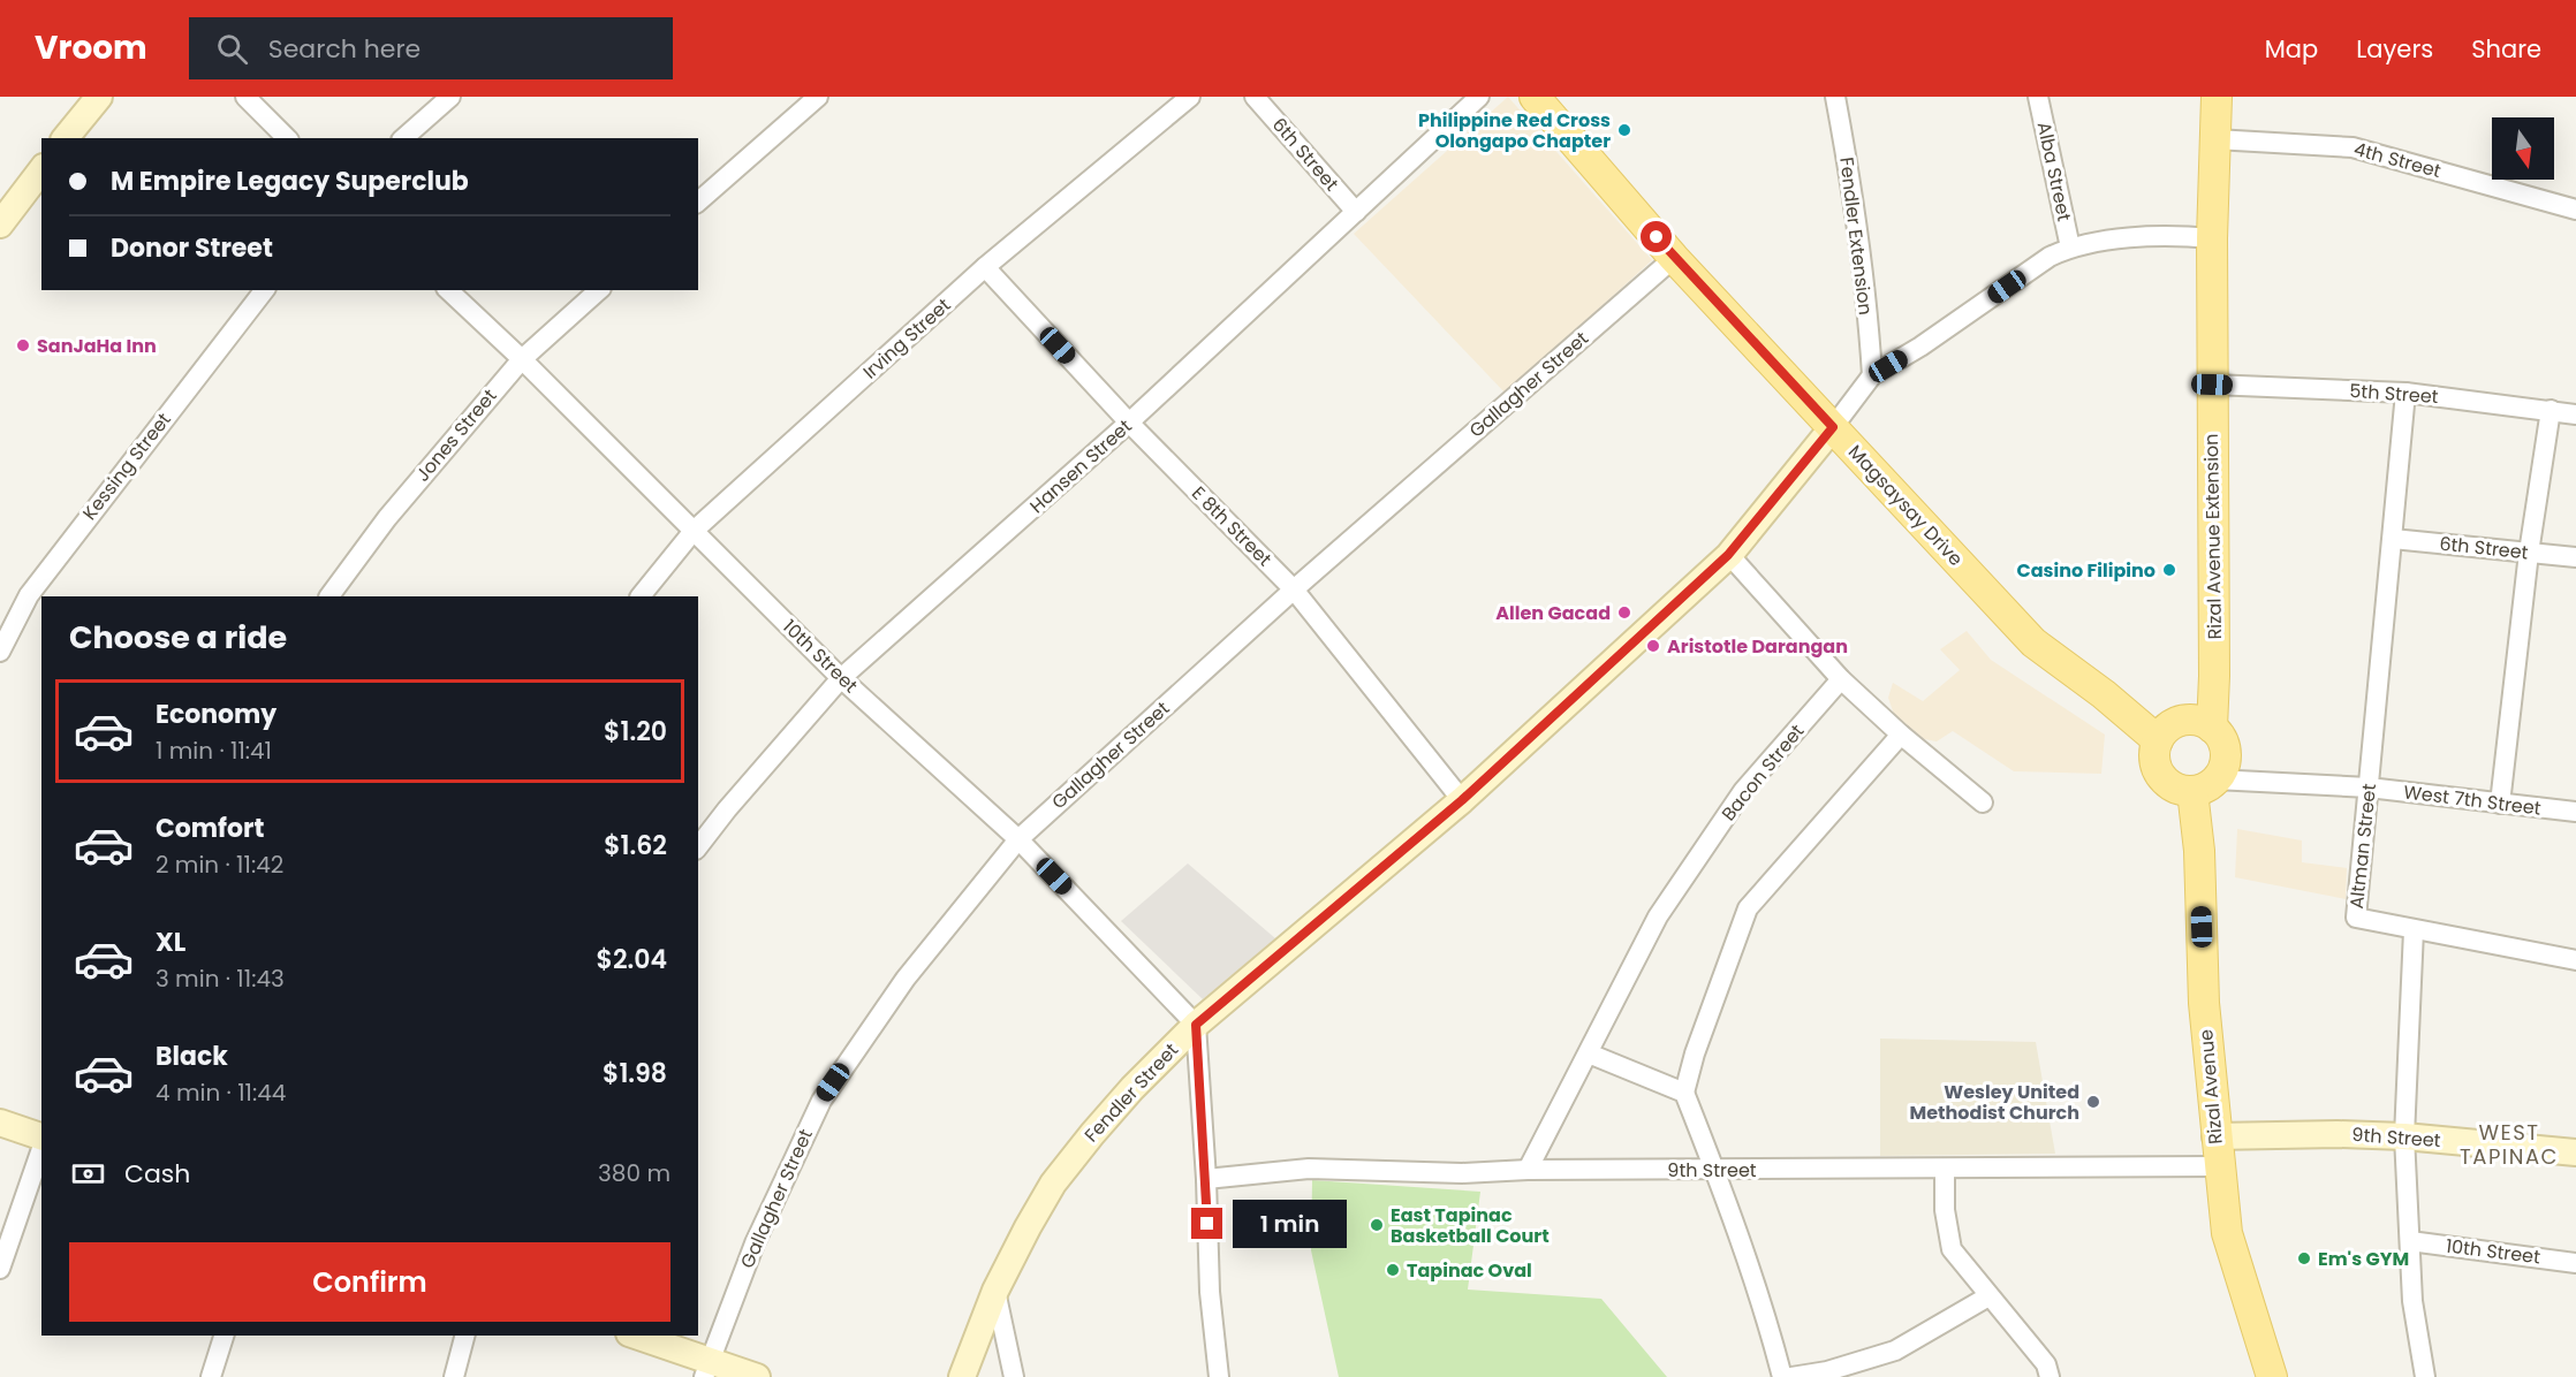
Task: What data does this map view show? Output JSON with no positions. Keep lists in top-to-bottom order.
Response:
{
  "streets": {
    "main road": [
      "Magsaysay Drive",
      "Rizal Avenue Extension",
      "Rizal Avenue",
      "Fendler Street",
      "9th Street"
    ],
    "street": [
      "6th Street",
      "4th Street",
      "Alba Street",
      "Fendler Extension",
      "Irving Street",
      "Gallagher Street",
      "5th Street",
      "Jones Street",
      "Kessing Street",
      "Hansen Street",
      "E 8th Street",
      "10th Street",
      "Bacon Street",
      "West 7th Street",
      "Altman Street"
    ]
  },
  "crossings": [
    ["6th Street", "Hansen Street"],
    ["6th Street", "Altman Street"],
    ["4th Street", "Rizal Avenue Extension"],
    ["Alba Street", "Fendler Street"],
    ["Fendler Extension", "Fendler Street"],
    ["Irving Street", "E 8th Street"],
    ["Irving Street", "10th Street"],
    ["Gallagher Street", "Magsaysay Drive"],
    ["Gallagher Street", "E 8th Street"],
    ["Gallagher Street", "10th Street"],
    ["5th Street", "Rizal Avenue Extension"],
    ["5th Street", "Altman Street"],
    ["Jones Street", "10th Street"],
    ["Hansen Street", "E 8th Street"],
    ["Hansen Street", "10th Street"],
    ["Magsaysay Drive", "Rizal Avenue Extension"],
    ["Magsaysay Drive", "West 7th Street"],
    ["Magsaysay Drive", "Rizal Avenue"],
    ["Magsaysay Drive", "Fendler Street"],
    ["E 8th Street", "Fendler Street"],
    ["Rizal Avenue Extension", "West 7th Street"],
    ["Rizal Avenue Extension", "Rizal Avenue"],
    ["Rizal Avenue Extension", "Fendler Street"],
    ["10th Street", "Fendler Street"],
    ["Bacon Street", "9th Street"],
    ["West 7th Street", "Altman Street"],
    ["West 7th Street", "Rizal Avenue"],
    ["Rizal Avenue", "9th Street"]
  ],
  "districts": ["WEST TAPINAC"],
  "places": [
    "Philippine Red Cross Olongapo Chapter",
    "SanJaHa Inn",
    "Casino Filipino",
    "Allen Gacad",
    "Aristotle Darangan",
    "Wesley United Methodist Church",
    "East Tapinac Basketball Court",
    "Em's GYM",
    "Tapinac Oval"
  ],
  "north": "bottom",
  "page": {
    "header": "Vroom",
    "search": "Search here",
    "nav": ["Map", "Layers", "Share"],
    "banner": ["M Empire Legacy Superclub", "Donor Street"],
    "heading": "Choose a ride",
    "list": [
      {
        "name": "Economy",
        "note": "1 min · 11:41",
        "value": "$1.20"
      },
      {
        "name": "Comfort",
        "note": "2 min · 11:42",
        "value": "$1.62"
      },
      {
        "name": "XL",
        "note": "3 min · 11:43",
        "value": "$2.04"
      },
      {
        "name": "Black",
        "note": "4 min · 11:44",
        "value": "$1.98"
      }
    ],
    "pay": ["Cash", "380 m"],
    "bubble": "1 min",
    "buttons": "Confirm"
  }
}
